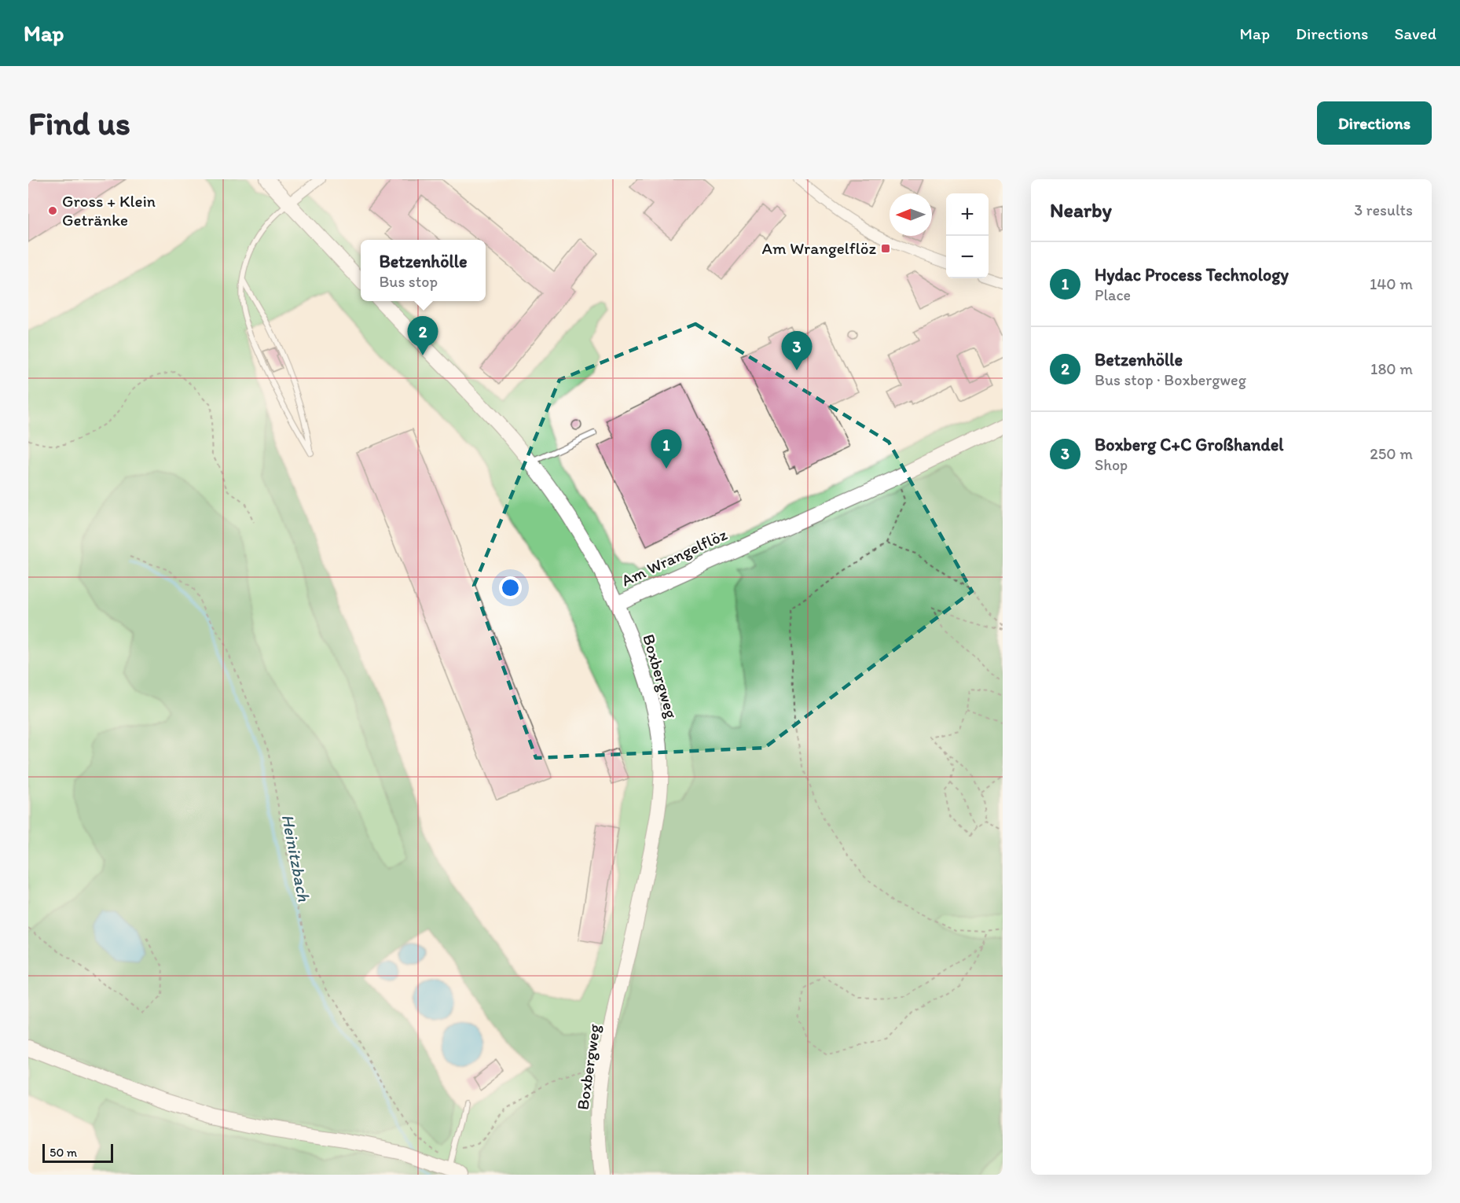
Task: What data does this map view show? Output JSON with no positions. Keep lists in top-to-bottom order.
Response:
{
  "streets": {
    "street": ["Am Wrangelflöz", "Boxbergweg"]
  },
  "crossings": [
    ["Am Wrangelflöz", "Boxbergweg"]
  ],
  "water": ["Heinitzbach"],
  "places": {
    "other": ["Gross + Klein Getränke"],
    "transit": ["Am Wrangelflöz"]
  },
  "scale_bar": "50 m",
  "north": "left",
  "page": {
    "header": "Map",
    "nav": ["Map", "Directions", "Saved"],
    "buttons": "Directions",
    "title": "Find us",
    "heading": ["Nearby", "3 results"],
    "map_buttons": ["+", "−"],
    "popup": ["Betzenhölle", "Bus stop"],
    "list": [
      {
        "mark": "1",
        "name": "Hydac Process Technology",
        "note": "Place",
        "value": "140 m"
      },
      {
        "mark": "2",
        "name": "Betzenhölle",
        "note": "Bus stop · Boxbergweg",
        "value": "180 m"
      },
      {
        "mark": "3",
        "name": "Boxberg C+C Großhandel",
        "note": "Shop",
        "value": "250 m"
      }
    ],
    "pins": ["2", "3", "1"],
    "scale": "50 m"
  }
}
